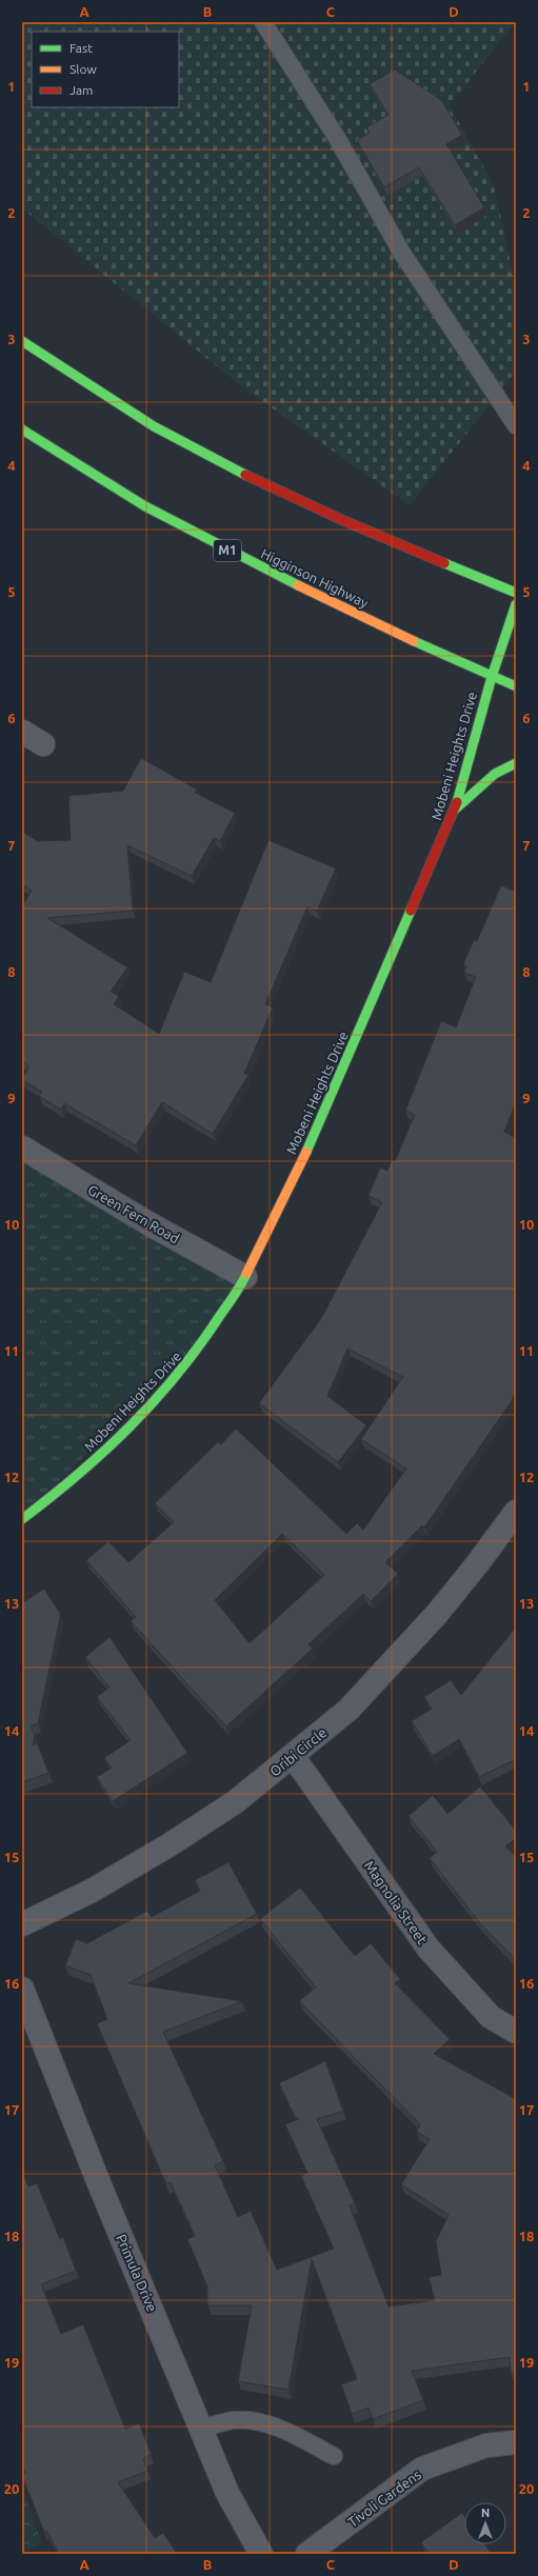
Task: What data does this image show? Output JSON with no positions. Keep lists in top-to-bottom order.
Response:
{
  "streets": {
    "main road": ["M1", "Higginson Highway", "Mobeni Heights Drive"],
    "street": [
      "Green Fern Road",
      "Oribi Circle",
      "Magnolia Street",
      "Primula Drive",
      "Tivoli Gardens"
    ]
  },
  "crossings": [
    ["Higginson Highway", "Mobeni Heights Drive"],
    ["Mobeni Heights Drive", "Green Fern Road"],
    ["Oribi Circle", "Magnolia Street"]
  ],
  "legend": ["Fast", "Slow", "Jam"],
  "north": "top",
  "grid": {
    "columns": [
      "A",
      "B",
      "C",
      "D"
    ],
    "rows": [
      "1",
      "2",
      "3",
      "4",
      "5",
      "6",
      "7",
      "8",
      "9",
      "10",
      "11",
      "12",
      "13",
      "14",
      "15",
      "16",
      "17",
      "18",
      "19",
      "20"
    ]
  }
}
